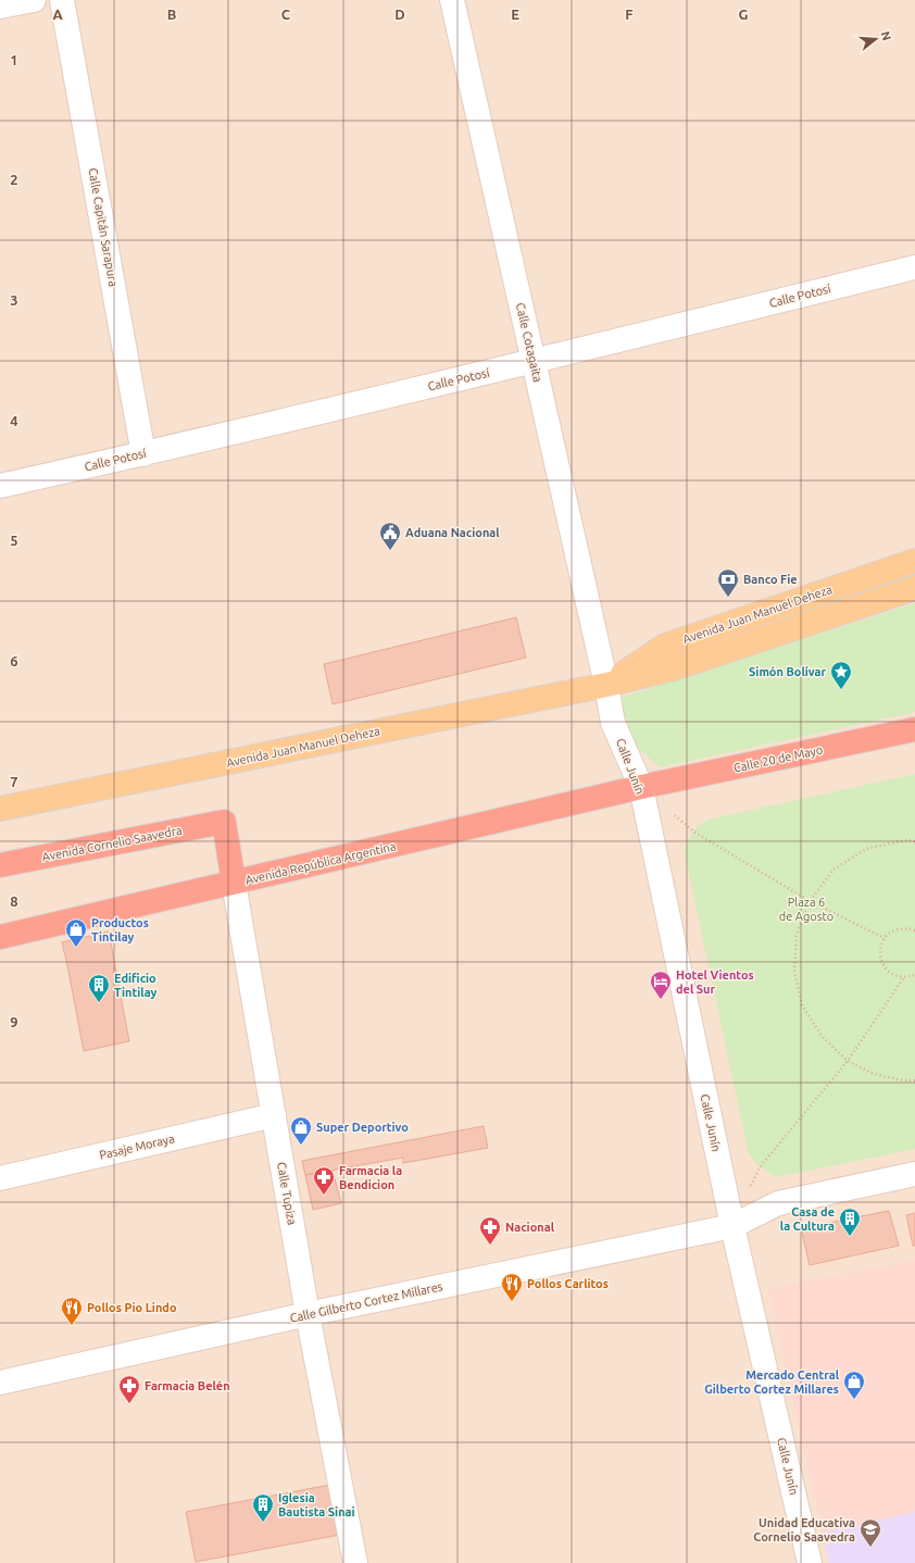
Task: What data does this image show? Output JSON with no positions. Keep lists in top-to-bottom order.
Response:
{
  "streets": {
    "highway": [
      "Calle 20 de Mayo",
      "Avenida Cornelio Saavedra",
      "Avenida República Argentina",
      "Calle Tupiza"
    ],
    "main road": ["Avenida Juan Manuel Deheza"],
    "street": [
      "Calle Capitán Sarapura",
      "Calle Potosí",
      "Calle Cotagaita",
      "Calle Junín",
      "Pasaje Moraya",
      "Calle Gilberto Cortez Millares"
    ]
  },
  "crossings": [
    ["Calle Capitán Sarapura", "Calle Potosí"],
    ["Calle Potosí", "Calle Cotagaita"],
    ["Calle Cotagaita", "Avenida Juan Manuel Deheza"],
    ["Calle Cotagaita", "Calle Junín"],
    ["Avenida Juan Manuel Deheza", "Calle Junín"],
    ["Calle 20 de Mayo", "Calle Junín"],
    ["Calle 20 de Mayo", "Avenida República Argentina"],
    ["Calle Junín", "Avenida República Argentina"],
    ["Calle Junín", "Calle Gilberto Cortez Millares"],
    ["Avenida Cornelio Saavedra", "Calle Tupiza"],
    ["Avenida República Argentina", "Calle Tupiza"],
    ["Pasaje Moraya", "Calle Tupiza"],
    ["Calle Tupiza", "Calle Gilberto Cortez Millares"]
  ],
  "parks": ["Plaza 6 de Agosto"],
  "places": {
    "public building": ["Aduana Nacional"],
    "bank": ["Banco Fie"],
    "place": ["Simón Bolívar"],
    "shop": ["Productos Tintilay", "Super Deportivo", "Mercado Central Gilberto Cortez Millares"],
    "hotel": ["Hotel Vientos del Sur"],
    "building": ["Edificio Tintilay", "Casa de la Cultura", "Iglesia Bautista Sinai"],
    "pharmacy": ["Farmacia la Bendicion", "Nacional", "Farmacia Belén"],
    "restaurant": ["Pollos Carlitos", "Pollos Pio Lindo"],
    "school or university": ["Unidad Educativa Cornelio Saavedra"]
  },
  "north": "right",
  "grid": {
    "columns": [
      "A",
      "B",
      "C",
      "D",
      "E",
      "F",
      "G"
    ],
    "rows": [
      "1",
      "2",
      "3",
      "4",
      "5",
      "6",
      "7",
      "8",
      "9"
    ]
  }
}
